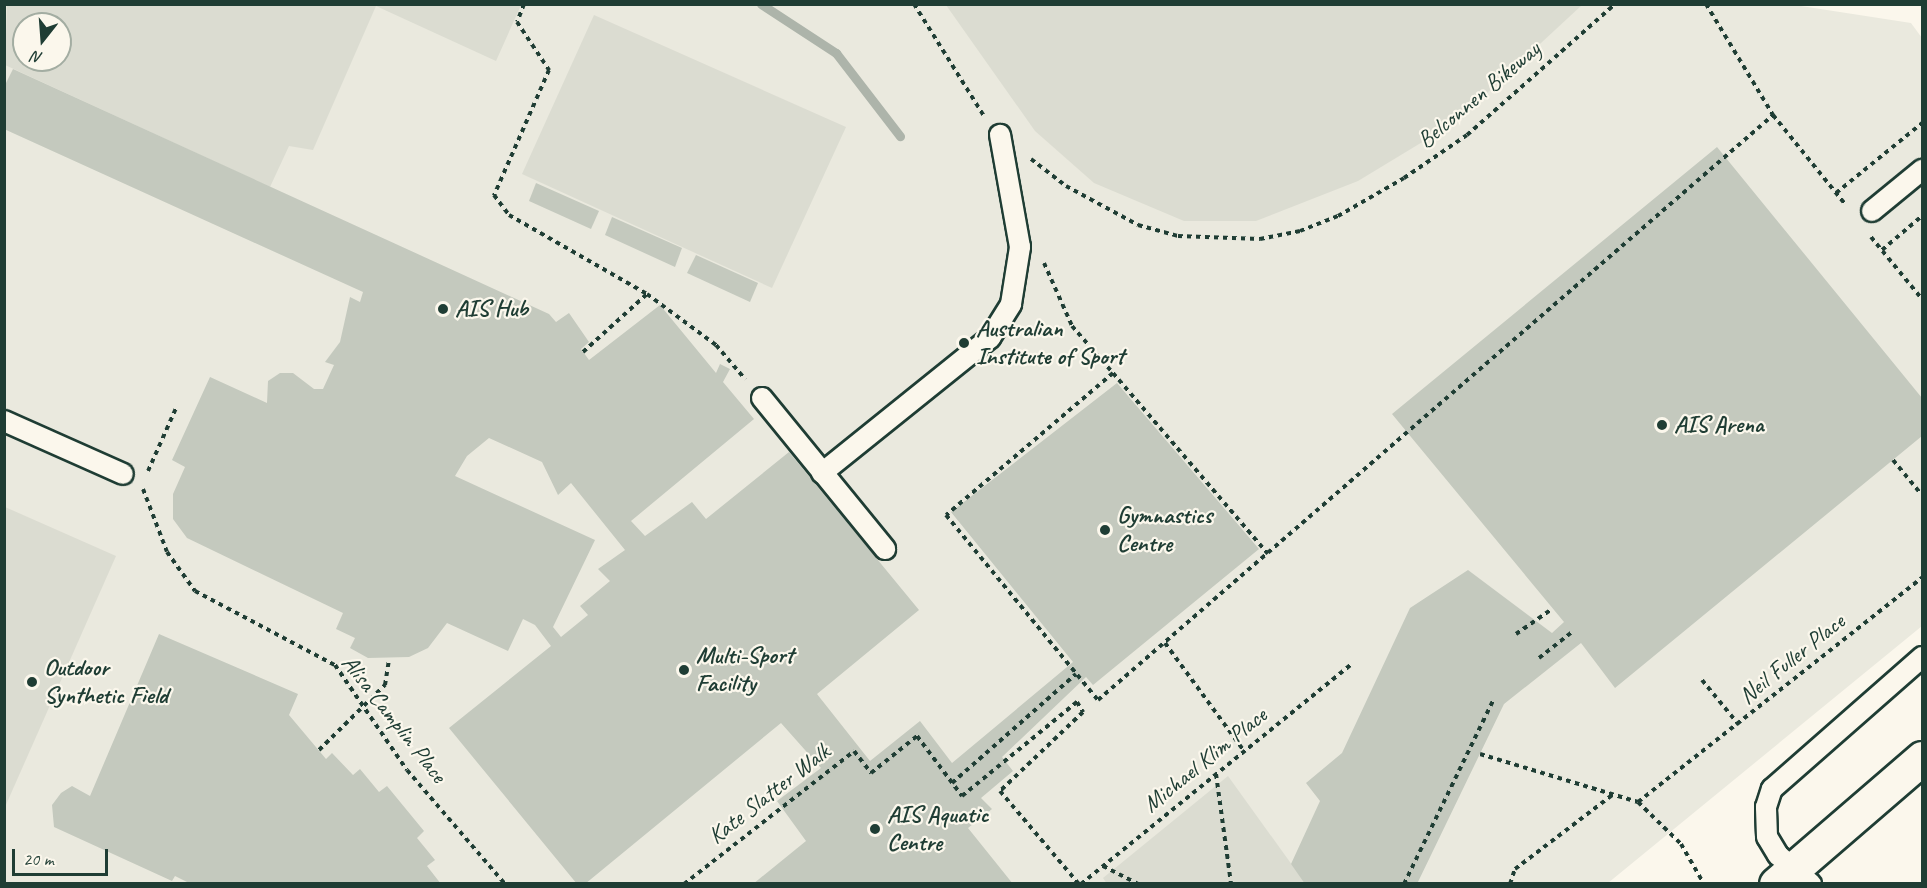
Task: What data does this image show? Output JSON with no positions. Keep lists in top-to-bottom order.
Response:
{
  "streets": {
    "path": [
      "Belconnen Bikeway",
      "Neil Fuller Place",
      "Alisa Camplin Place",
      "Michael Klim Place",
      "Kate Slatter Walk"
    ]
  },
  "places": [
    "AIS Hub",
    "Australian Institute of Sport",
    "AIS Arena",
    "Gymnastics Centre",
    "Multi-Sport Facility",
    "Outdoor Synthetic Field",
    "AIS Aquatic Centre"
  ],
  "scale_bar": "20 m",
  "north": "bottom"
}
